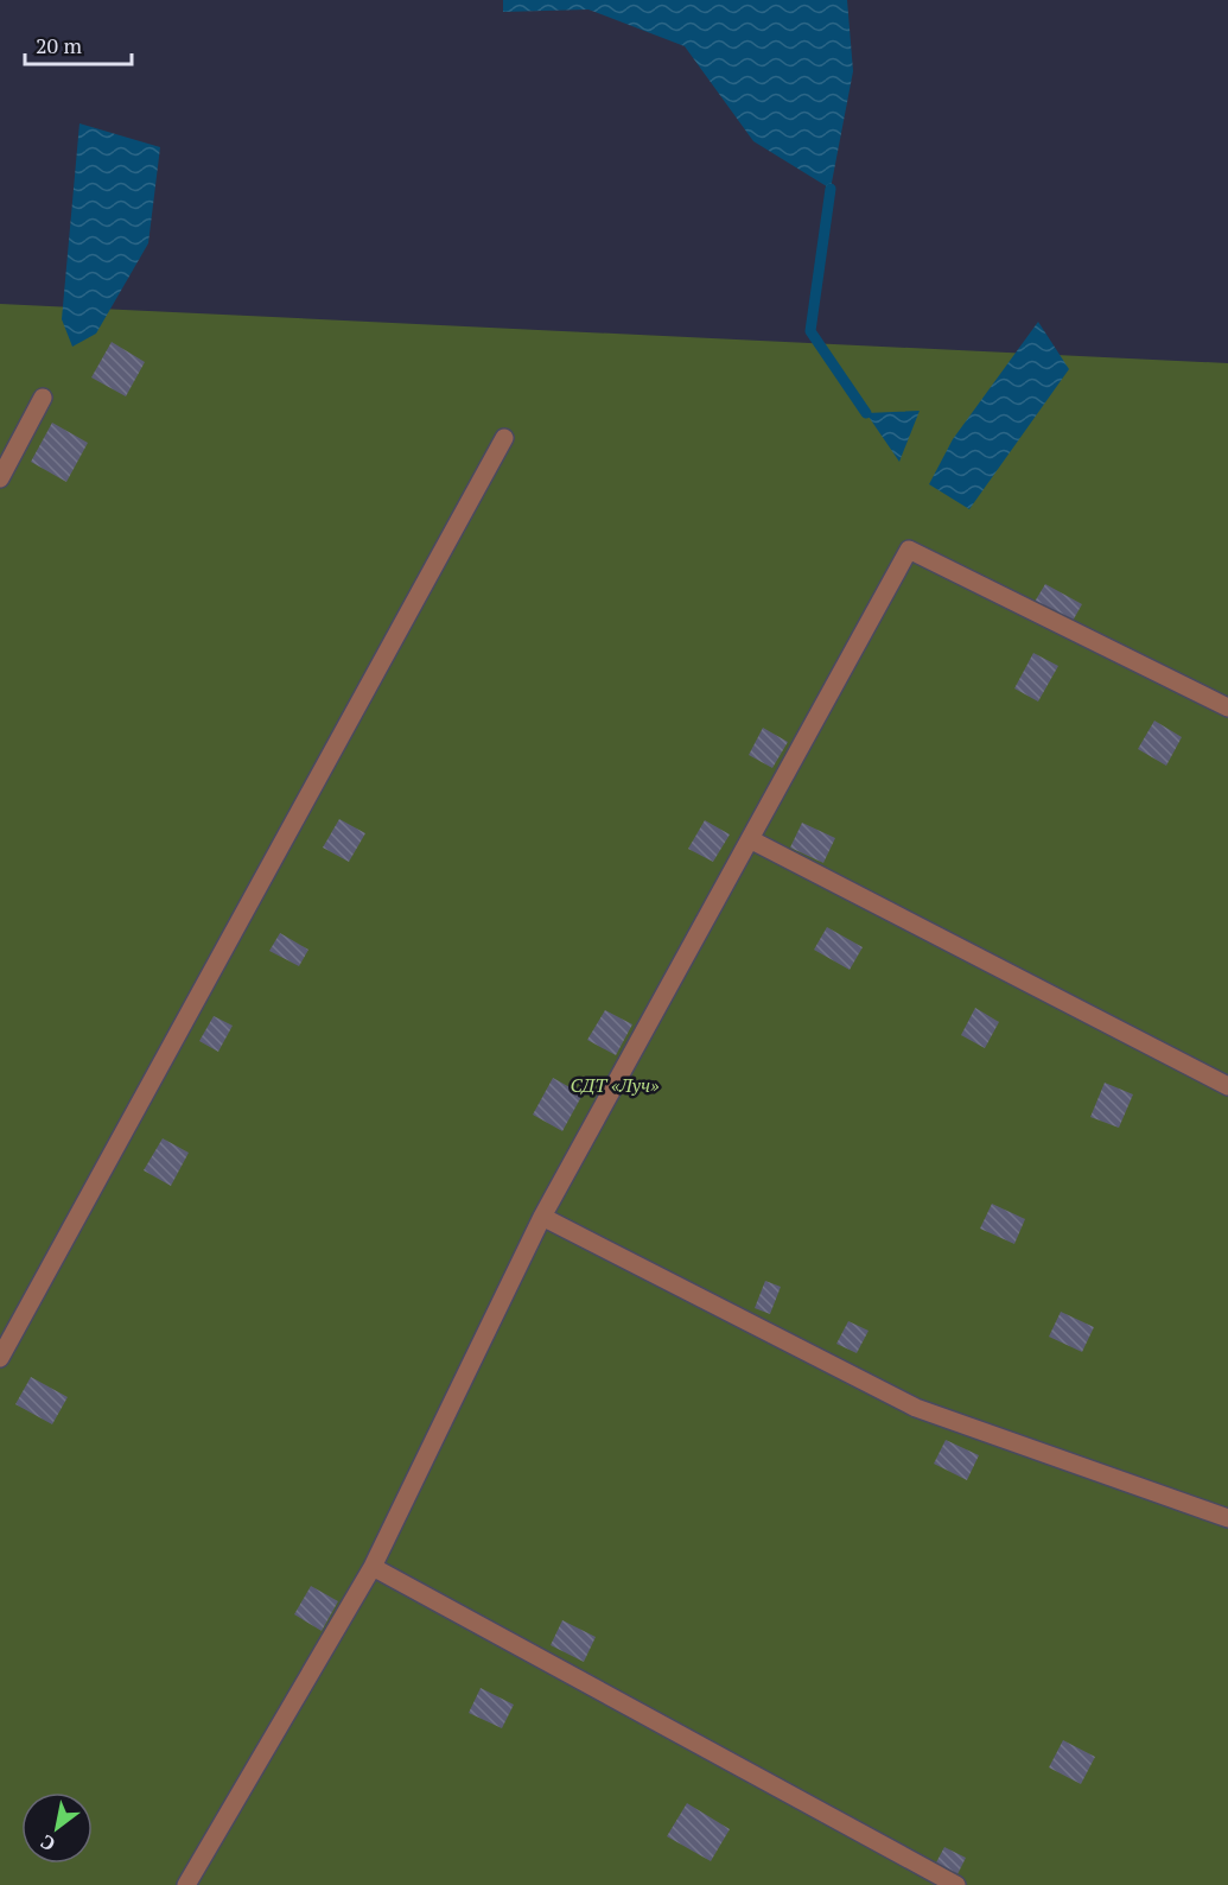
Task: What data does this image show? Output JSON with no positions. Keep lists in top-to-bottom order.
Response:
{
  "parks": ["СДТ «Луч»"],
  "scale_bar": "20 m",
  "north": "bottom left"
}
